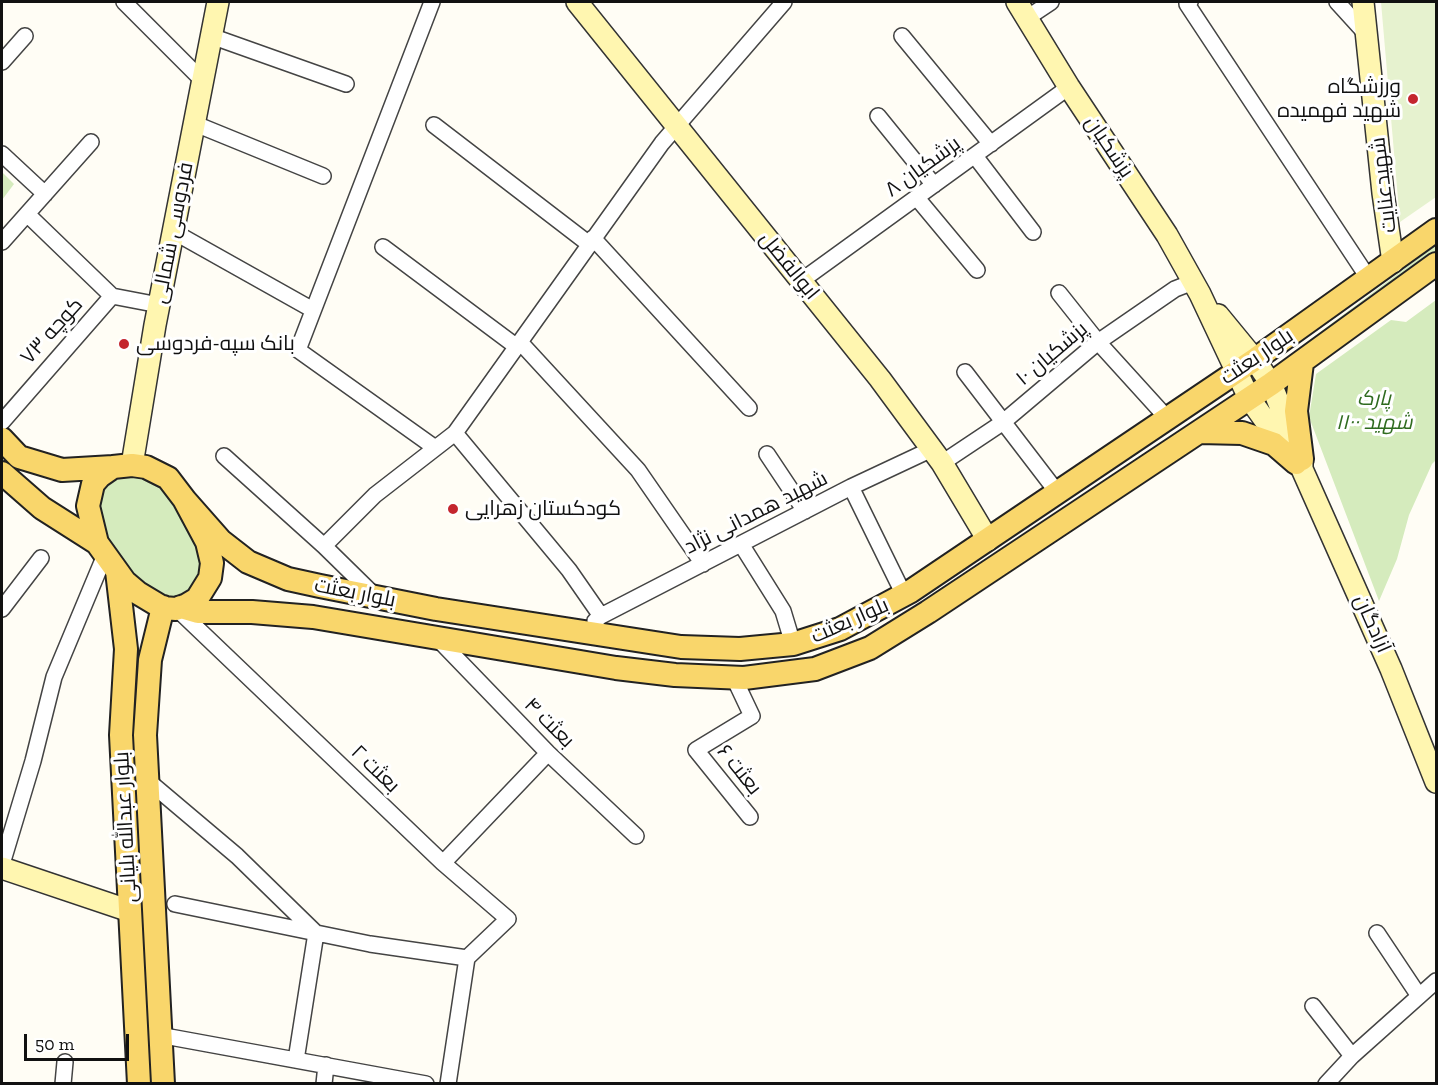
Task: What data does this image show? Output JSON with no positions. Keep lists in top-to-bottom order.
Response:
{
  "streets": {
    "main road": ["بلوار بعثت", "بلوار عبدالله بلیانی"],
    "street": [
      "پزشکیان",
      "پزشکیان ۸",
      "شهیدعنایت",
      "فردوسی شمالی",
      "ابوالفضل",
      "کوچه ۷۳",
      "پزشکیان ۱۰",
      "شهید همدانی نژاد",
      "آزادگان",
      "بعثت ۴",
      "بعثت ۲",
      "بعثت ۶"
    ]
  },
  "crossings": [
    ["پزشکیان", "پزشکیان ۸"],
    ["پزشکیان", "پزشکیان ۱۰"],
    ["پزشکیان", "بلوار بعثت"],
    ["پزشکیان", "آزادگان"],
    ["پزشکیان ۸", "ابوالفضل"],
    ["شهیدعنایت", "بلوار بعثت"],
    ["فردوسی شمالی", "بلوار بعثت"],
    ["فردوسی شمالی", "بعثت ۲"],
    ["فردوسی شمالی", "بلوار عبدالله بلیانی"],
    ["ابوالفضل", "پزشکیان ۱۰"],
    ["ابوالفضل", "بلوار بعثت"],
    ["ابوالفضل", "شهید همدانی نژاد"],
    ["پزشکیان ۱۰", "شهید همدانی نژاد"],
    ["بلوار بعثت", "شهید همدانی نژاد"],
    ["بلوار بعثت", "بعثت ۴"],
    ["بلوار بعثت", "بعثت ۲"],
    ["بلوار بعثت", "بعثت ۶"],
    ["بلوار بعثت", "بلوار عبدالله بلیانی"],
    ["بعثت ۲", "بلوار عبدالله بلیانی"]
  ],
  "parks": ["پارک ۱۱۰۰ شهید"],
  "places": ["ورزشگاه شهید فهمیده", "بانک سپه-فردوسی", "کودکستان زهرایی"],
  "scale_bar": "50 m"
}
